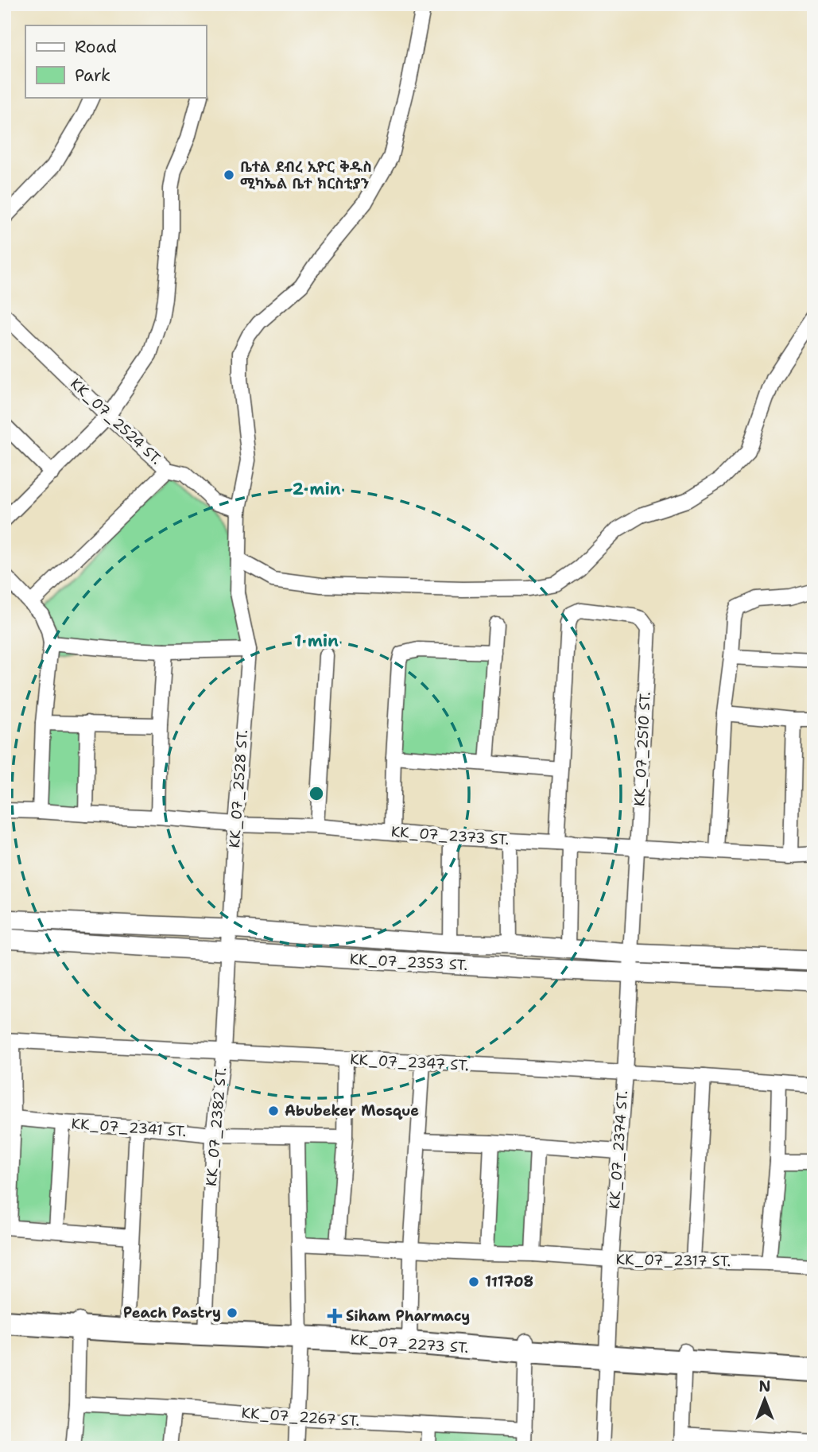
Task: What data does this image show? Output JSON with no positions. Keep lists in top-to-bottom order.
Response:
{
  "streets": {
    "main road": ["KK_07_2273 ST."],
    "street": [
      "KK_07_2524 ST.",
      "KK_07_2510 ST.",
      "KK_07_2528 ST.",
      "KK_07_2373 ST.",
      "KK_07_2353 ST.",
      "KK_07_2347 ST.",
      "KK_07_2382 ST.",
      "KK_07_2341 ST.",
      "KK_07_2374 ST.",
      "KK_07_2317 ST.",
      "KK_07_2267 ST."
    ]
  },
  "crossings": [
    ["KK_07_2524 ST.", "KK_07_2528 ST."],
    ["KK_07_2510 ST.", "KK_07_2373 ST."],
    ["KK_07_2510 ST.", "KK_07_2353 ST."],
    ["KK_07_2510 ST.", "KK_07_2374 ST."],
    ["KK_07_2528 ST.", "KK_07_2373 ST."],
    ["KK_07_2528 ST.", "KK_07_2353 ST."],
    ["KK_07_2528 ST.", "KK_07_2382 ST."],
    ["KK_07_2353 ST.", "KK_07_2382 ST."],
    ["KK_07_2353 ST.", "KK_07_2374 ST."],
    ["KK_07_2347 ST.", "KK_07_2382 ST."],
    ["KK_07_2347 ST.", "KK_07_2374 ST."],
    ["KK_07_2382 ST.", "KK_07_2341 ST."],
    ["KK_07_2382 ST.", "KK_07_2273 ST."],
    ["KK_07_2374 ST.", "KK_07_2317 ST."],
    ["KK_07_2374 ST.", "KK_07_2273 ST."]
  ],
  "places": {
    "other": [
      "ቤተል ደብረ ኢዮር ቅዱስ ሚካኤል ቤተ ክርስቲያን",
      "Abubeker Mosque",
      "111708",
      "Peach Pastry"
    ],
    "health": ["Siham Pharmacy"]
  },
  "legend": ["Road", "Park"],
  "north": "top",
  "rings": ["2 min", "1 min"]
}
